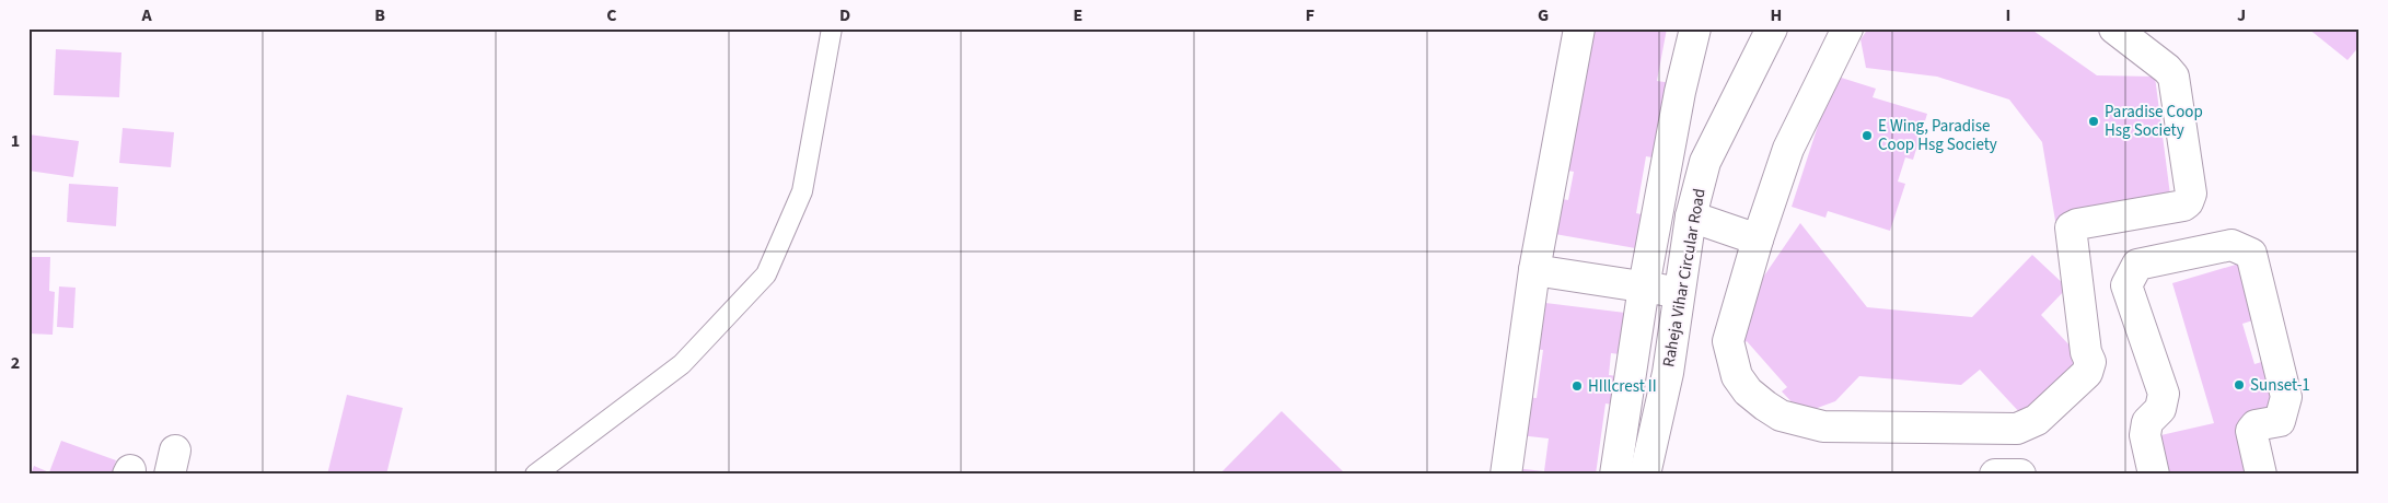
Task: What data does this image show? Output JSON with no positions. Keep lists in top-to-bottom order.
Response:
{
  "streets": {
    "street": ["Raheja Vihar Circular Road"]
  },
  "places": [
    "Paradise Coop Hsg Society",
    "E Wing, Paradise Coop Hsg Society",
    "Sunset-1",
    "HIllcrest II"
  ],
  "grid": {
    "columns": [
      "A",
      "B",
      "C",
      "D",
      "E",
      "F",
      "G",
      "H",
      "I",
      "J"
    ],
    "rows": ["1", "2"]
  }
}
